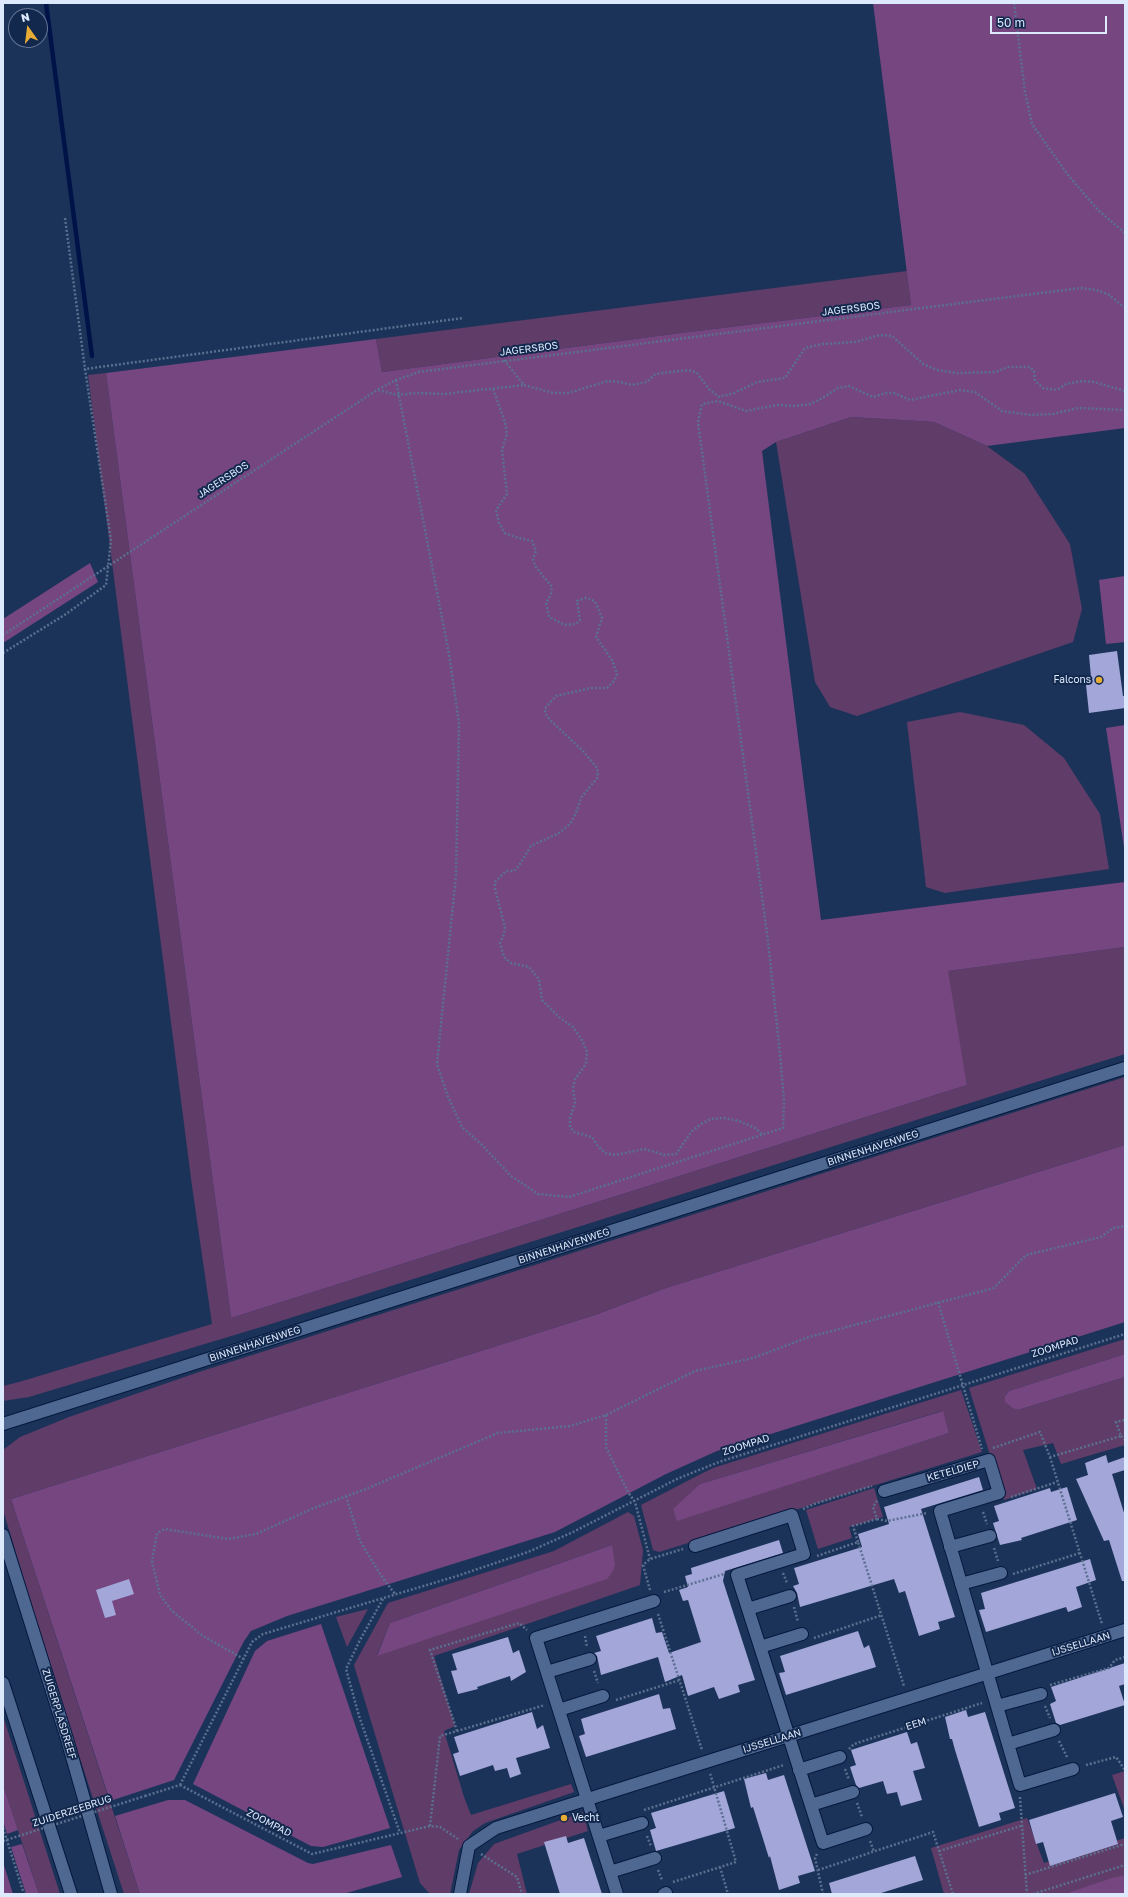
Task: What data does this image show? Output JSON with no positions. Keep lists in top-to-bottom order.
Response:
{
  "streets": {
    "street": [
      "BINNENHAVENWEG",
      "KETELDIEP",
      "IJSSELLAAN",
      "ZUIGERPLASDREEF"
    ],
    "path": [
      "JAGERSBOS",
      "ZOOMPAD",
      "EEM",
      "ZUIDERZEEBRUG"
    ]
  },
  "crossings": [
    ["ZOOMPAD", "ZUIDERZEEBRUG"]
  ],
  "places": ["Falcons", "Vecht"],
  "scale_bar": "50 m",
  "north": "top"
}
